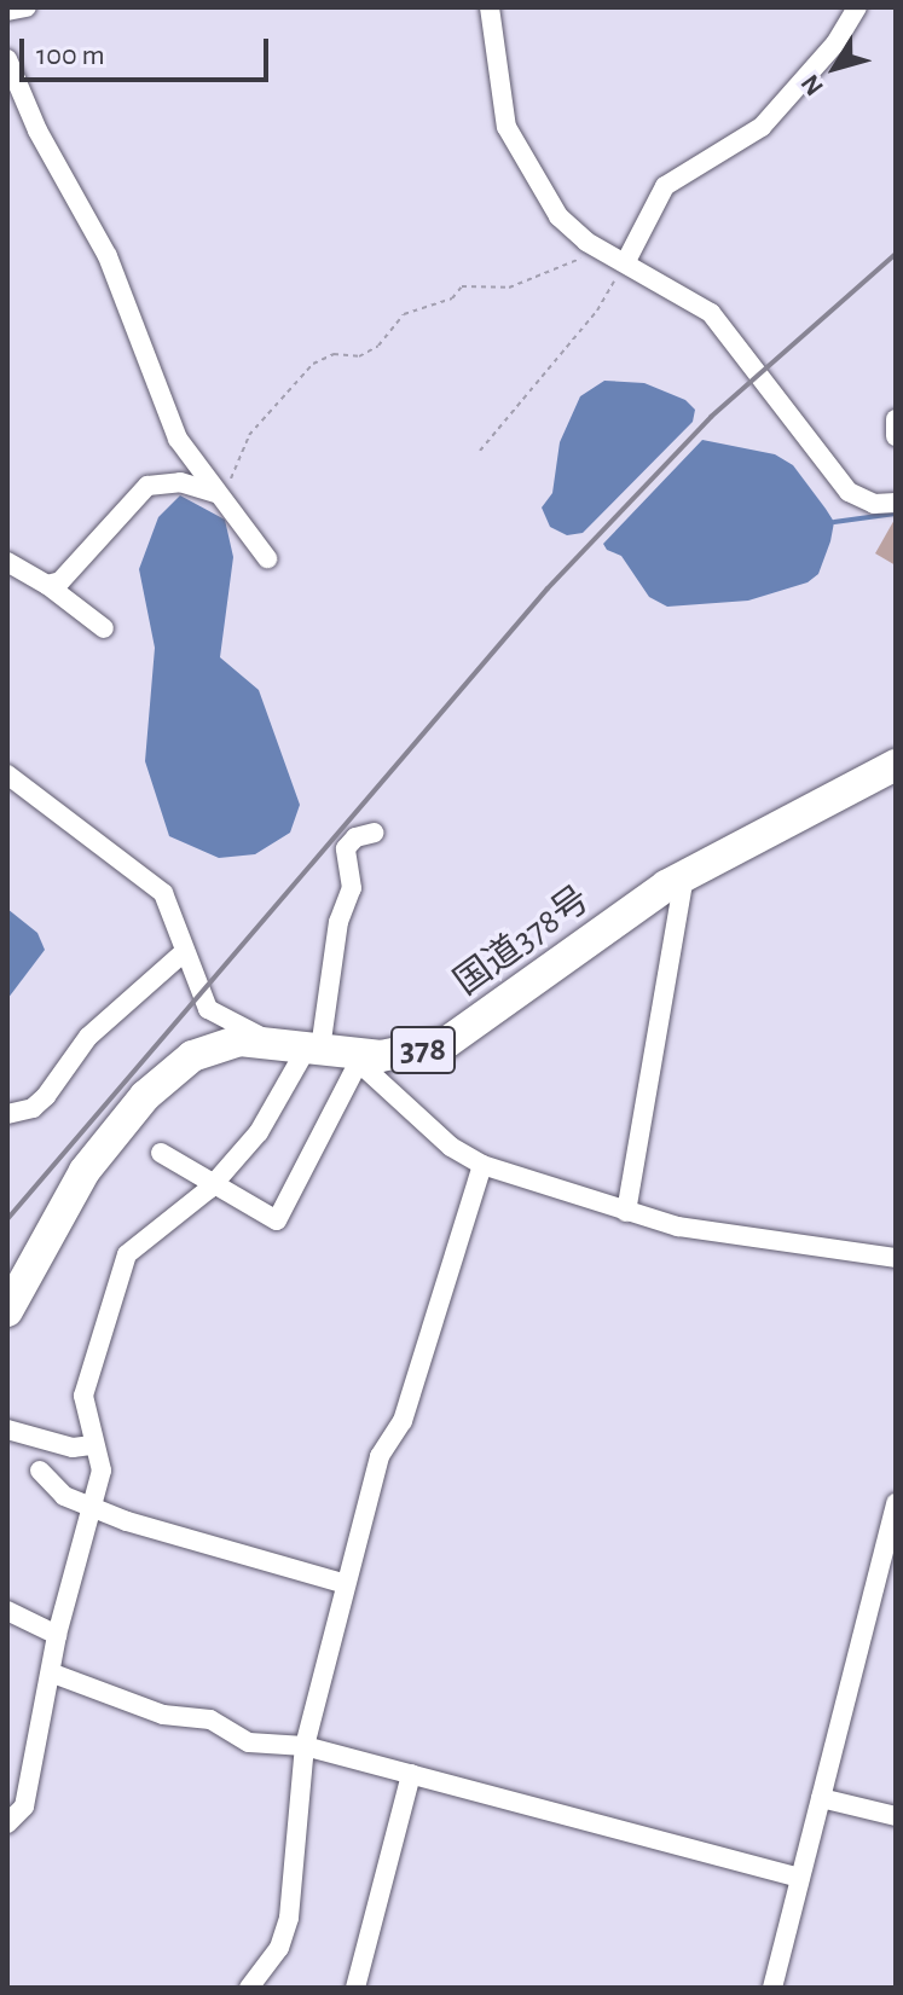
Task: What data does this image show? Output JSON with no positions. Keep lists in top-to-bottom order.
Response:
{
  "streets": {
    "highway": ["国道378号", "378"]
  },
  "scale_bar": "100 m",
  "north": "bottom left"
}
